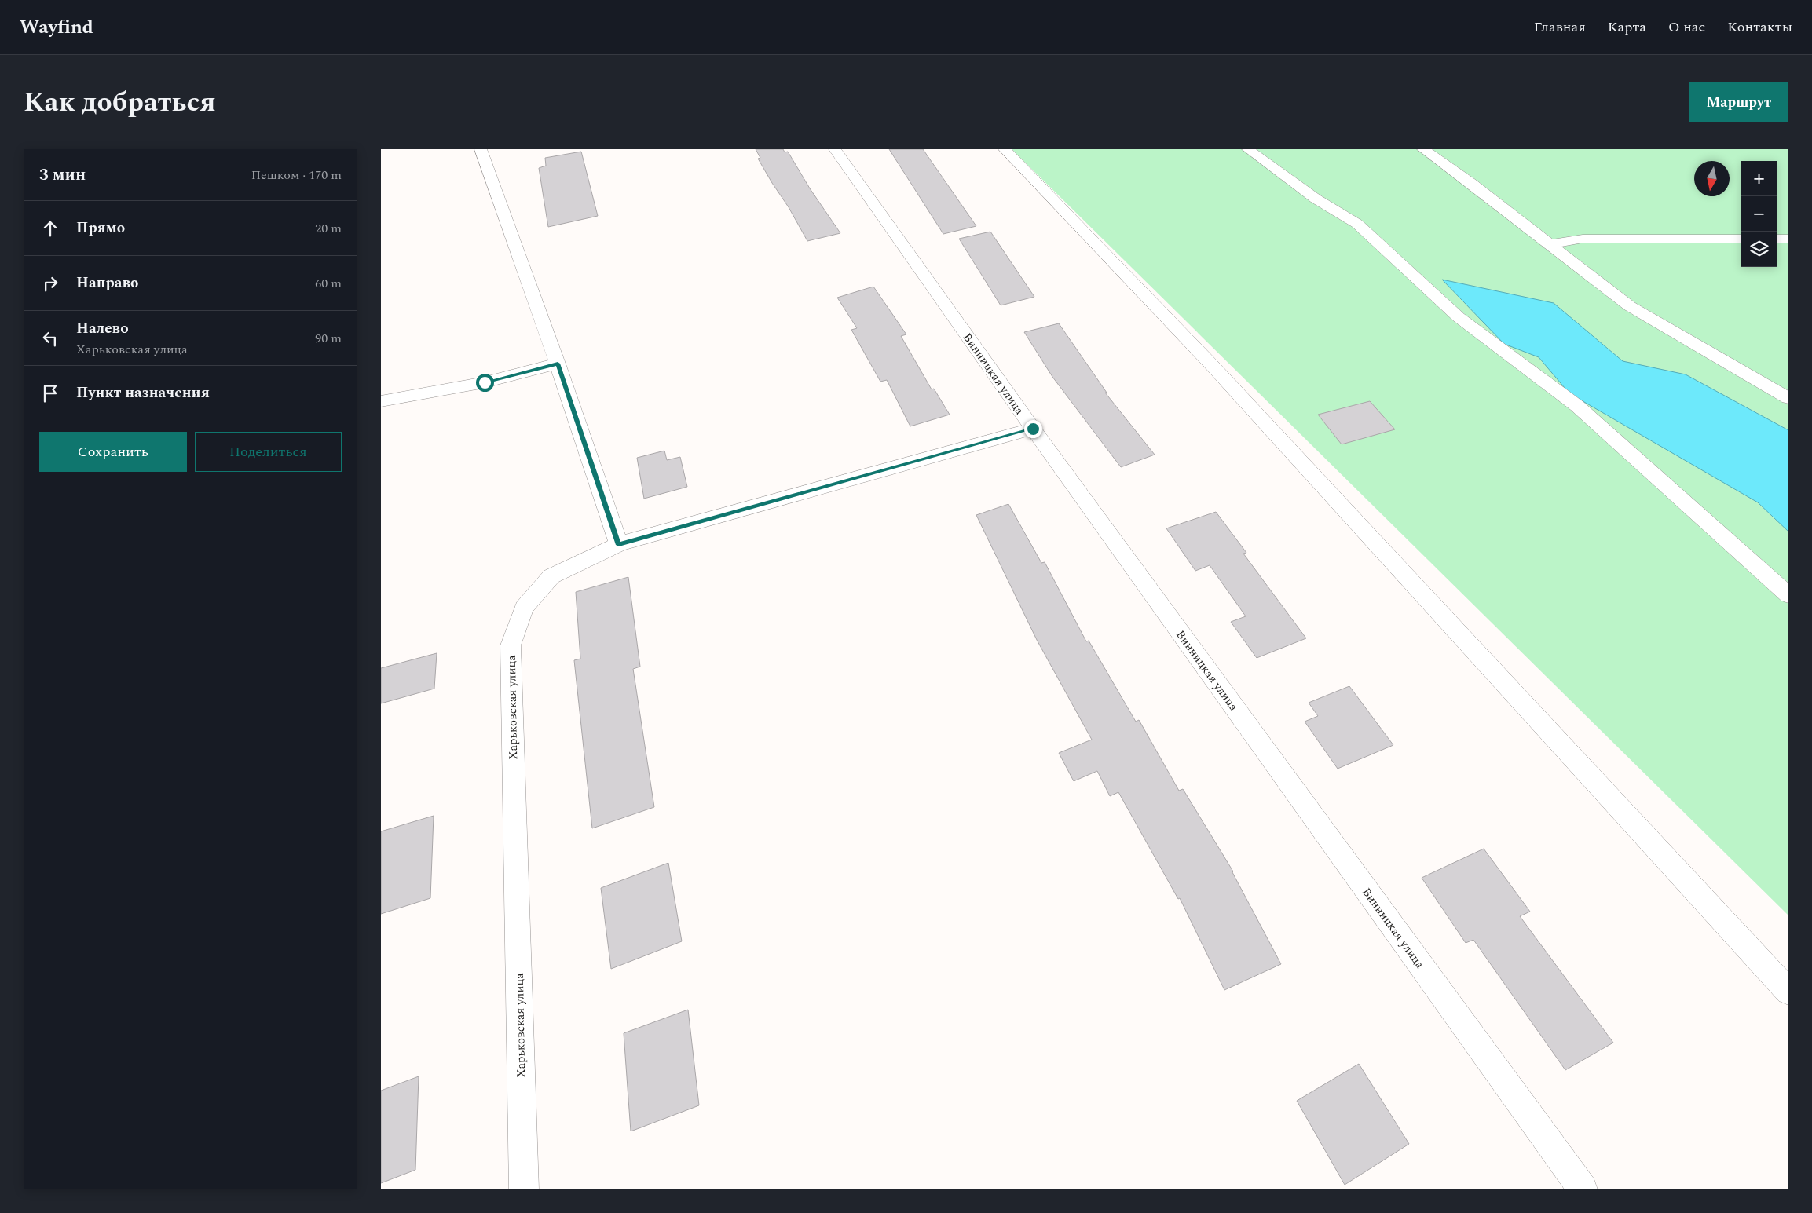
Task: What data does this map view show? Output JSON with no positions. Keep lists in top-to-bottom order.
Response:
{
  "streets": {
    "street": ["Винницкая улица", "Харьковская улица"]
  },
  "crossings": [
    ["Винницкая улица", "Харьковская улица"]
  ],
  "north": "bottom",
  "page": {
    "header": "Wayfind",
    "nav": [
      "Главная",
      "Карта",
      "О нас",
      "Контакты"
    ],
    "title": "Как добраться",
    "buttons": [
      "Маршрут",
      ["Сохранить", "Поделиться"]
    ],
    "heading": ["3 мин", "Пешком · 170 m"],
    "map_buttons": ["+", "−"],
    "list": [
      ["Прямо", "20 m"],
      ["Направо", "60 m"],
      ["Налево", "Харьковская улица", "90 m"],
      "Пункт назначения"
    ]
  }
}
